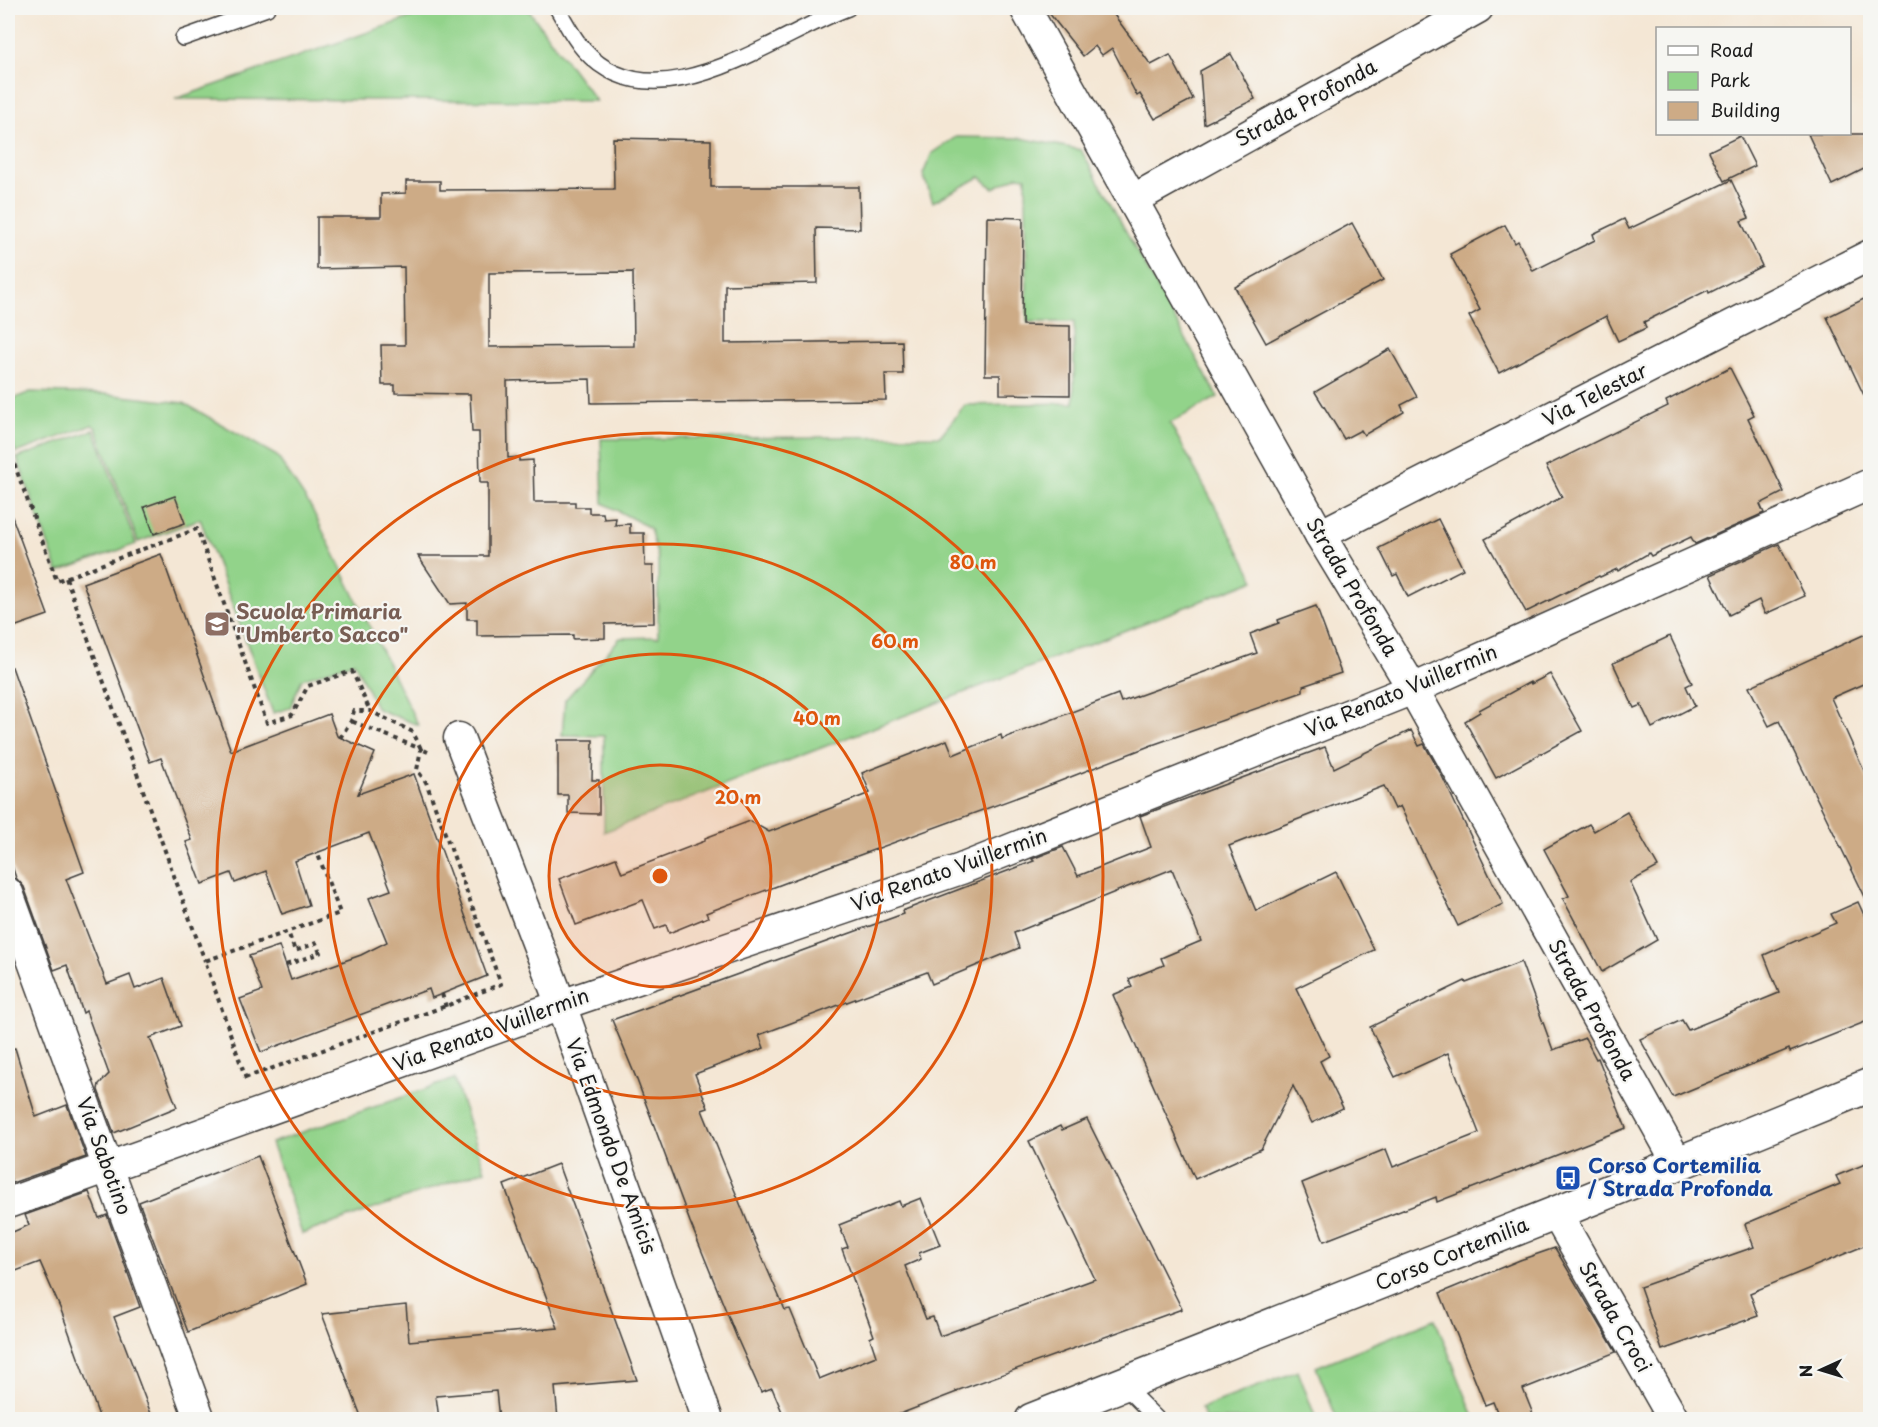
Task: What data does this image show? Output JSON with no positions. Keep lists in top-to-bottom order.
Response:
{
  "streets": {
    "main road": ["Corso Cortemilia"],
    "street": [
      "Strada Profonda",
      "Via Telestar",
      "Via Renato Vuillermin",
      "Via Edmondo De Amicis",
      "Via Sabotino",
      "Strada Croci"
    ]
  },
  "crossings": [
    ["Strada Profonda", "Via Telestar"],
    ["Strada Profonda", "Via Renato Vuillermin"],
    ["Strada Profonda", "Corso Cortemilia"],
    ["Via Renato Vuillermin", "Via Edmondo De Amicis"],
    ["Via Renato Vuillermin", "Via Sabotino"],
    ["Corso Cortemilia", "Strada Croci"]
  ],
  "places": {
    "school or university": ["Scuola Primaria \"Umberto Sacco\""],
    "bus stop": ["Corso Cortemilia / Strada Profonda"]
  },
  "legend": ["Road", "Park", "Building"],
  "north": "left",
  "rings": [
    "80 m",
    "60 m",
    "40 m",
    "20 m"
  ]
}
